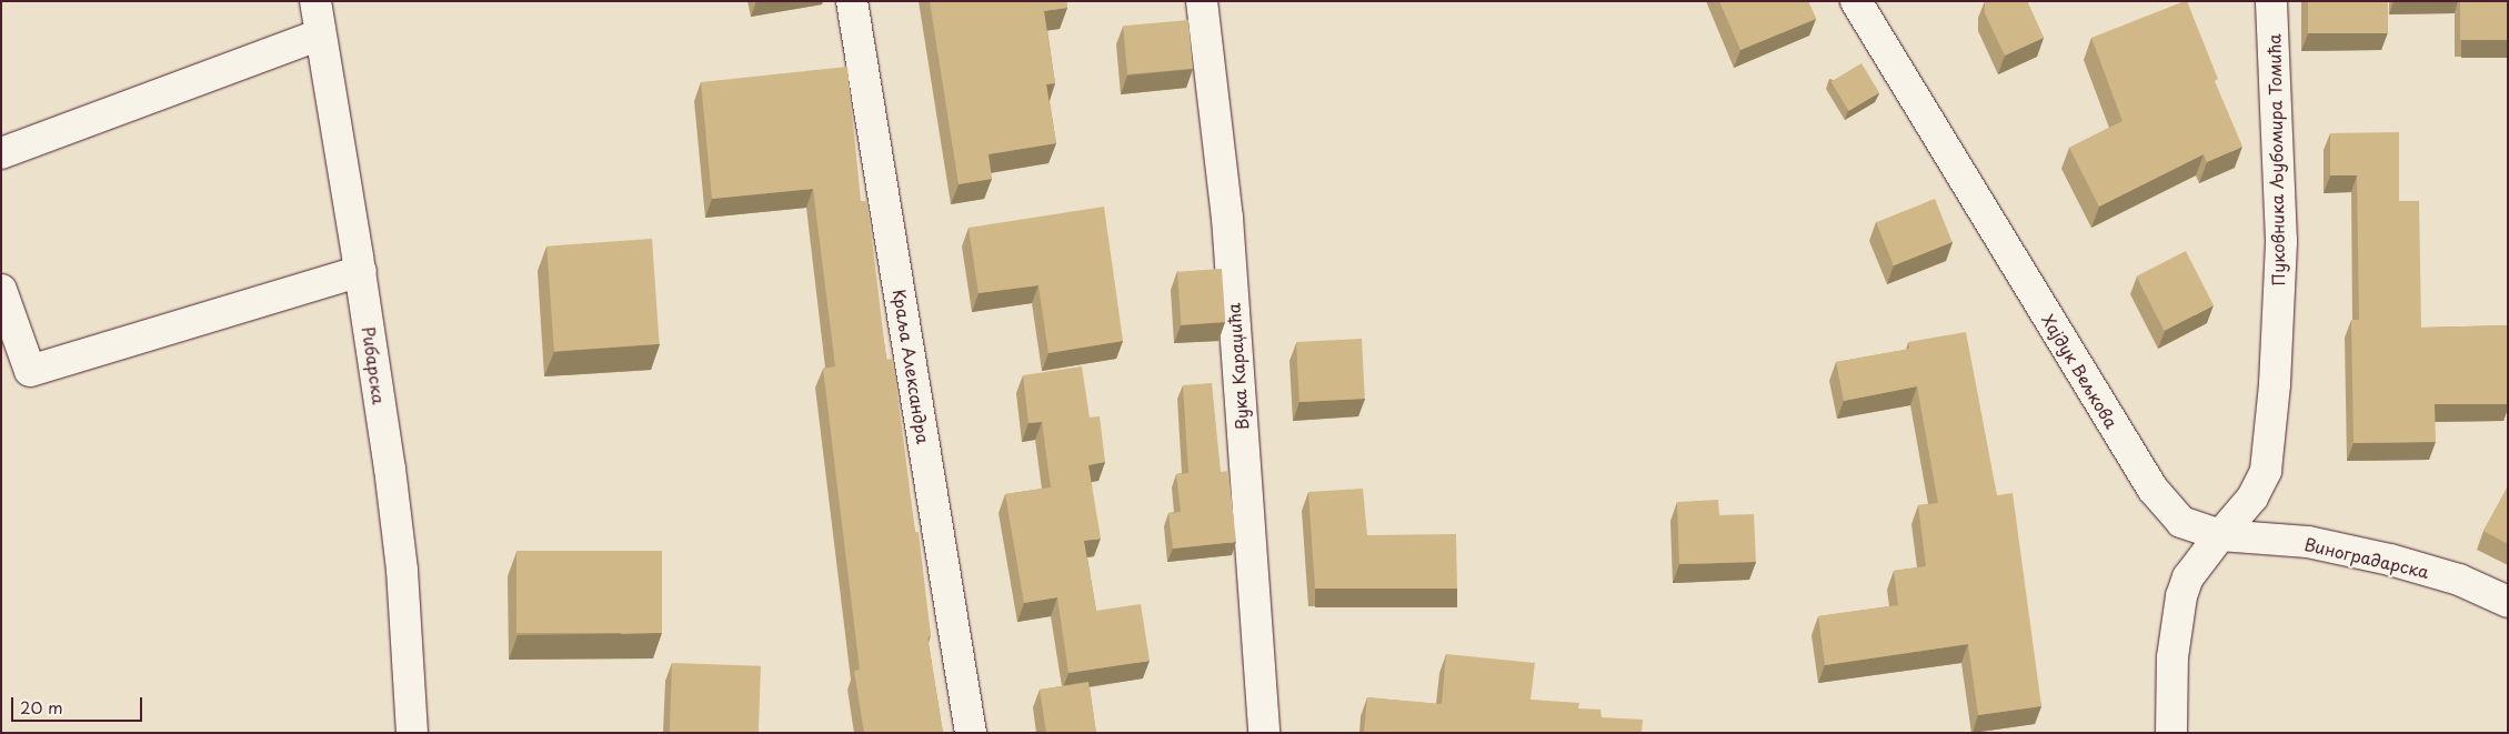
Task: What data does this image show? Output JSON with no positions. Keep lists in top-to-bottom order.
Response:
{
  "streets": {
    "street": [
      "Пуковника Љубомира Томића",
      "Рибарска",
      "Краља Александра",
      "Вука Караџића",
      "Хајдук Вељкова",
      "Виноградарска"
    ]
  },
  "crossings": [
    ["Пуковника Љубомира Томића", "Хајдук Вељкова"],
    ["Пуковника Љубомира Томића", "Виноградарска"],
    ["Хајдук Вељкова", "Виноградарска"]
  ],
  "scale_bar": "20 m"
}
